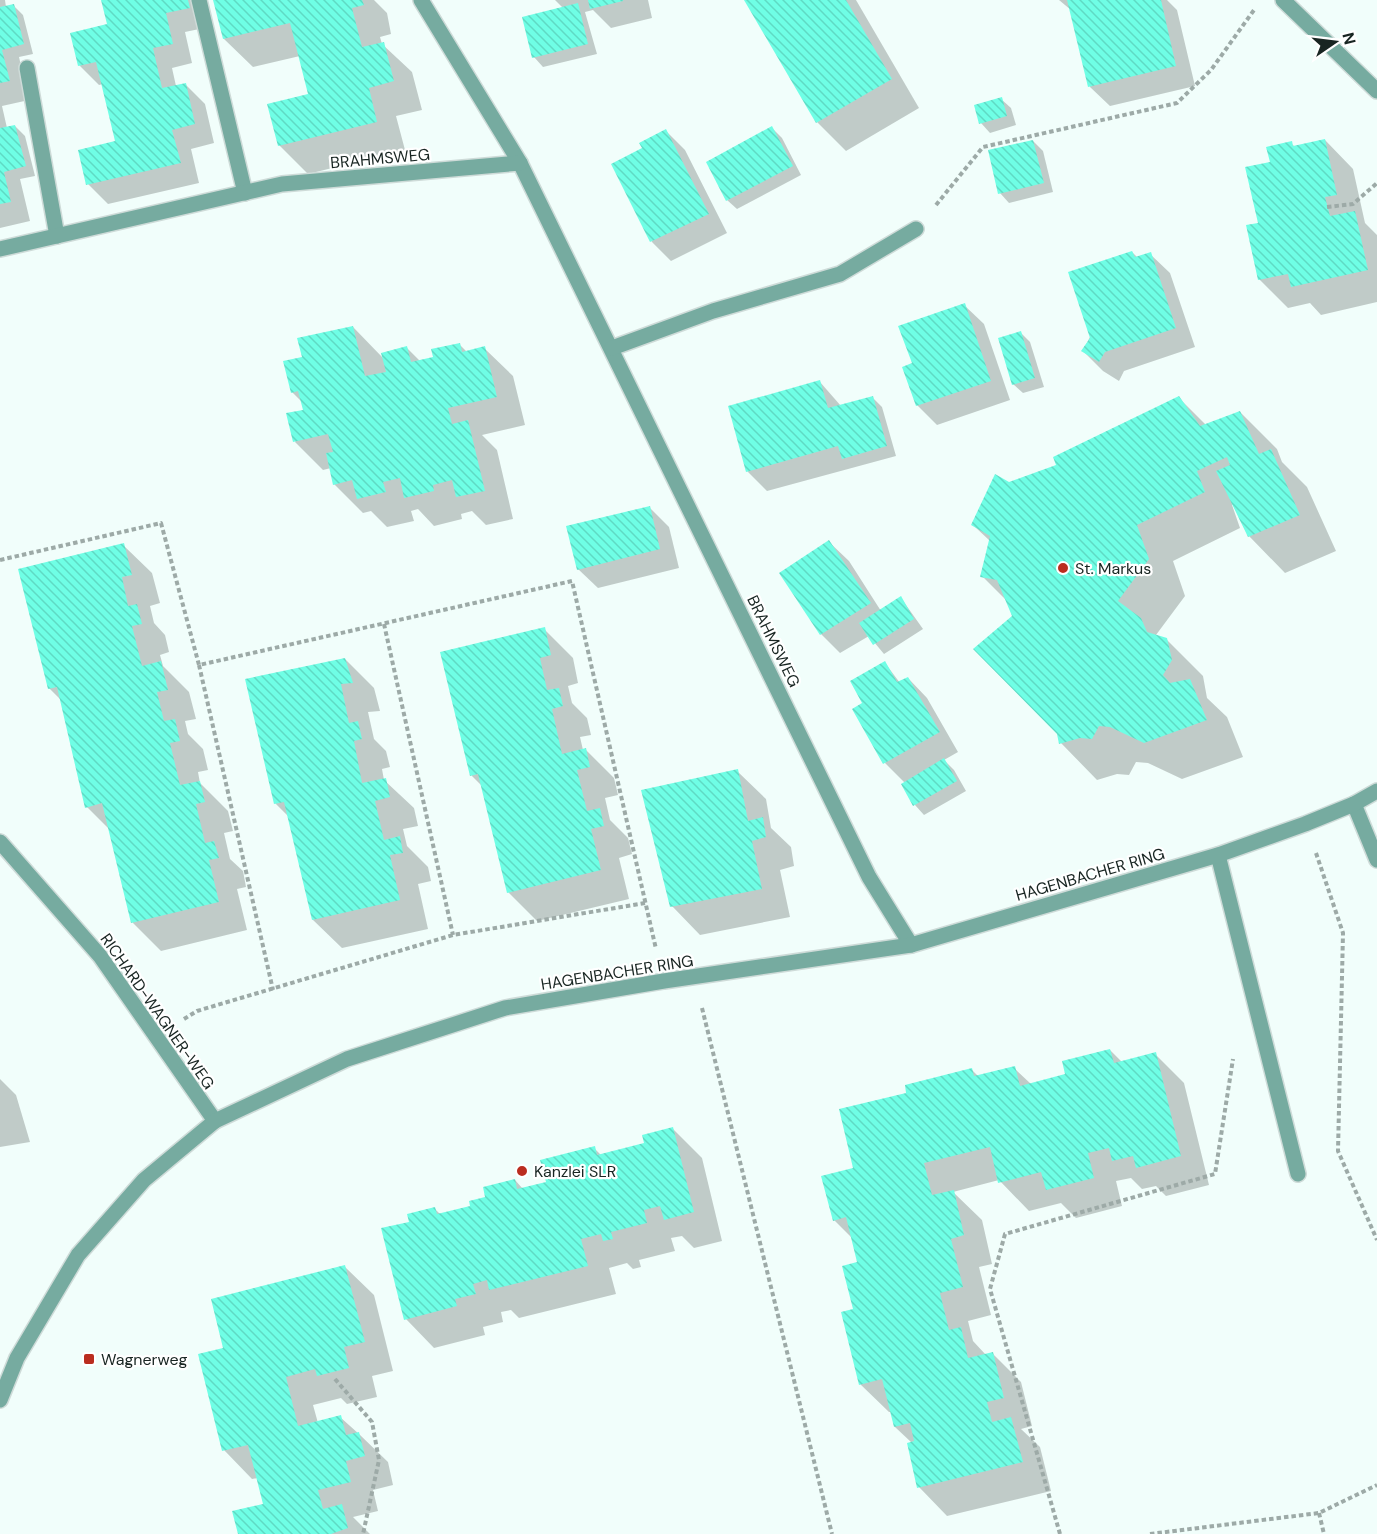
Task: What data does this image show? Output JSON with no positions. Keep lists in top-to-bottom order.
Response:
{
  "streets": {
    "street": ["BRAHMSWEG", "HAGENBACHER RING", "RICHARD-WAGNER-WEG"]
  },
  "crossings": [
    ["BRAHMSWEG", "HAGENBACHER RING"],
    ["HAGENBACHER RING", "RICHARD-WAGNER-WEG"]
  ],
  "places": {
    "other": ["St. Markus", "Kanzlei SLR"],
    "transit": ["Wagnerweg"]
  },
  "north": "right"
}
